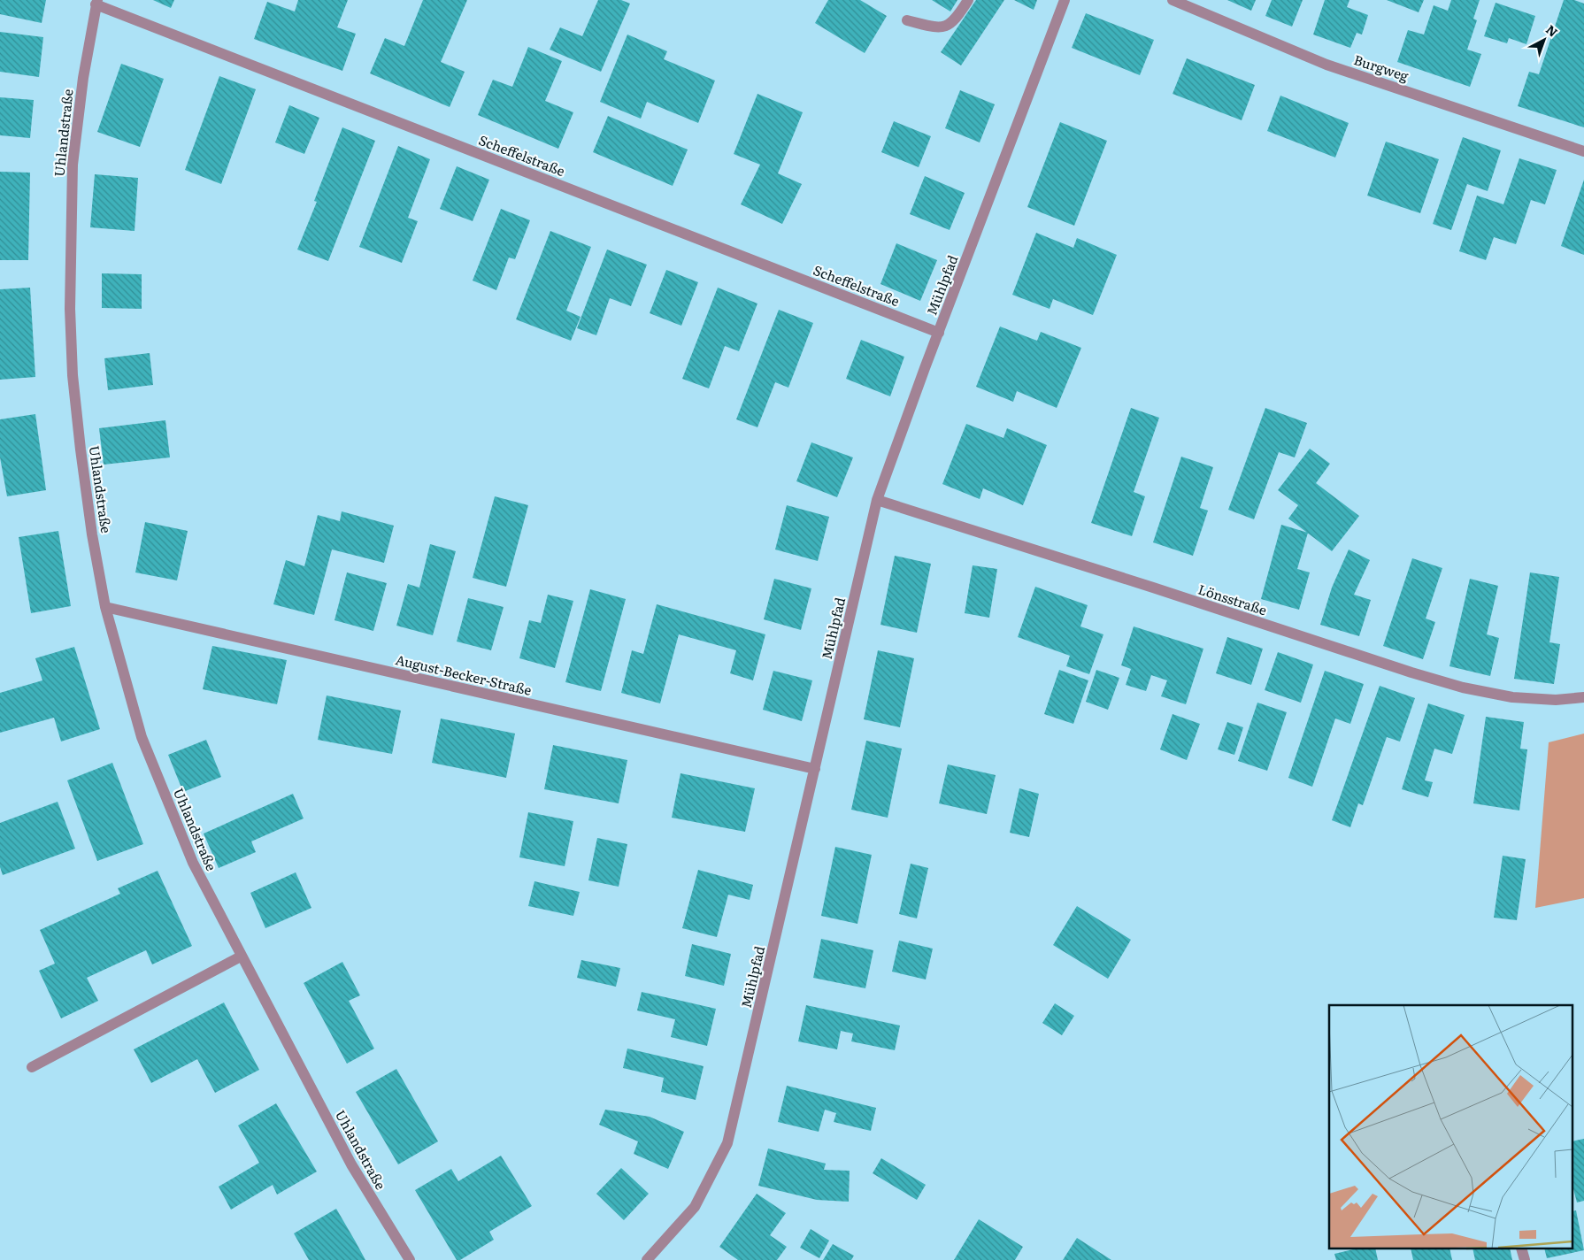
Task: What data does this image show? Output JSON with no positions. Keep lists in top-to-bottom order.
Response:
{
  "streets": {
    "street": [
      "Burgweg",
      "Uhlandstraße",
      "Scheffelstraße",
      "Mühlpfad",
      "Lönsstraße",
      "August-Becker-Straße"
    ]
  },
  "crossings": [
    ["Uhlandstraße", "Scheffelstraße"],
    ["Uhlandstraße", "August-Becker-Straße"],
    ["Scheffelstraße", "Mühlpfad"],
    ["Mühlpfad", "Lönsstraße"],
    ["Mühlpfad", "August-Becker-Straße"]
  ],
  "north": "top right"
}
